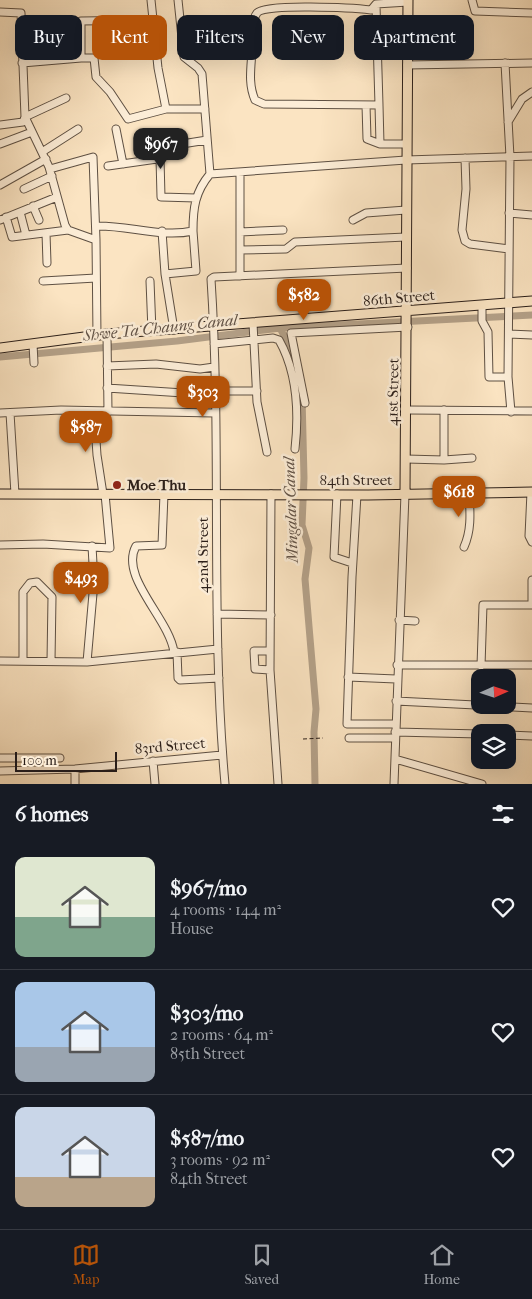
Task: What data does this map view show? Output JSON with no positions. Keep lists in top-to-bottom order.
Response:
{
  "streets": {
    "main road": ["86th Street", "41st Street", "84th Street"],
    "street": ["42nd Street", "83rd Street"]
  },
  "crossings": [
    ["86th Street", "41st Street"],
    ["86th Street", "42nd Street"],
    ["41st Street", "84th Street"],
    ["84th Street", "42nd Street"],
    ["42nd Street", "83rd Street"]
  ],
  "water": ["Shwe Ta Chaung Canal", "Mingalar Canal"],
  "places": ["Moe Thu"],
  "scale_bar": "100 m",
  "north": "right",
  "page": {
    "chip": [
      "Buy",
      "Rent",
      "Filters",
      "New",
      "Apartment"
    ],
    "price": [
      "$967",
      "$582",
      "$303",
      "$587",
      "$618",
      "$493"
    ],
    "scale": "100 m",
    "heading": "6 homes",
    "list": [
      {
        "name": "$967/mo",
        "note": "4 rooms · 144 m² · House"
      },
      {
        "name": "$303/mo",
        "note": "2 rooms · 64 m² · 85th Street"
      },
      {
        "name": "$587/mo",
        "note": "3 rooms · 92 m² · 84th Street"
      }
    ],
    "tabs": ["Map", "Saved", "Home"]
  }
}
